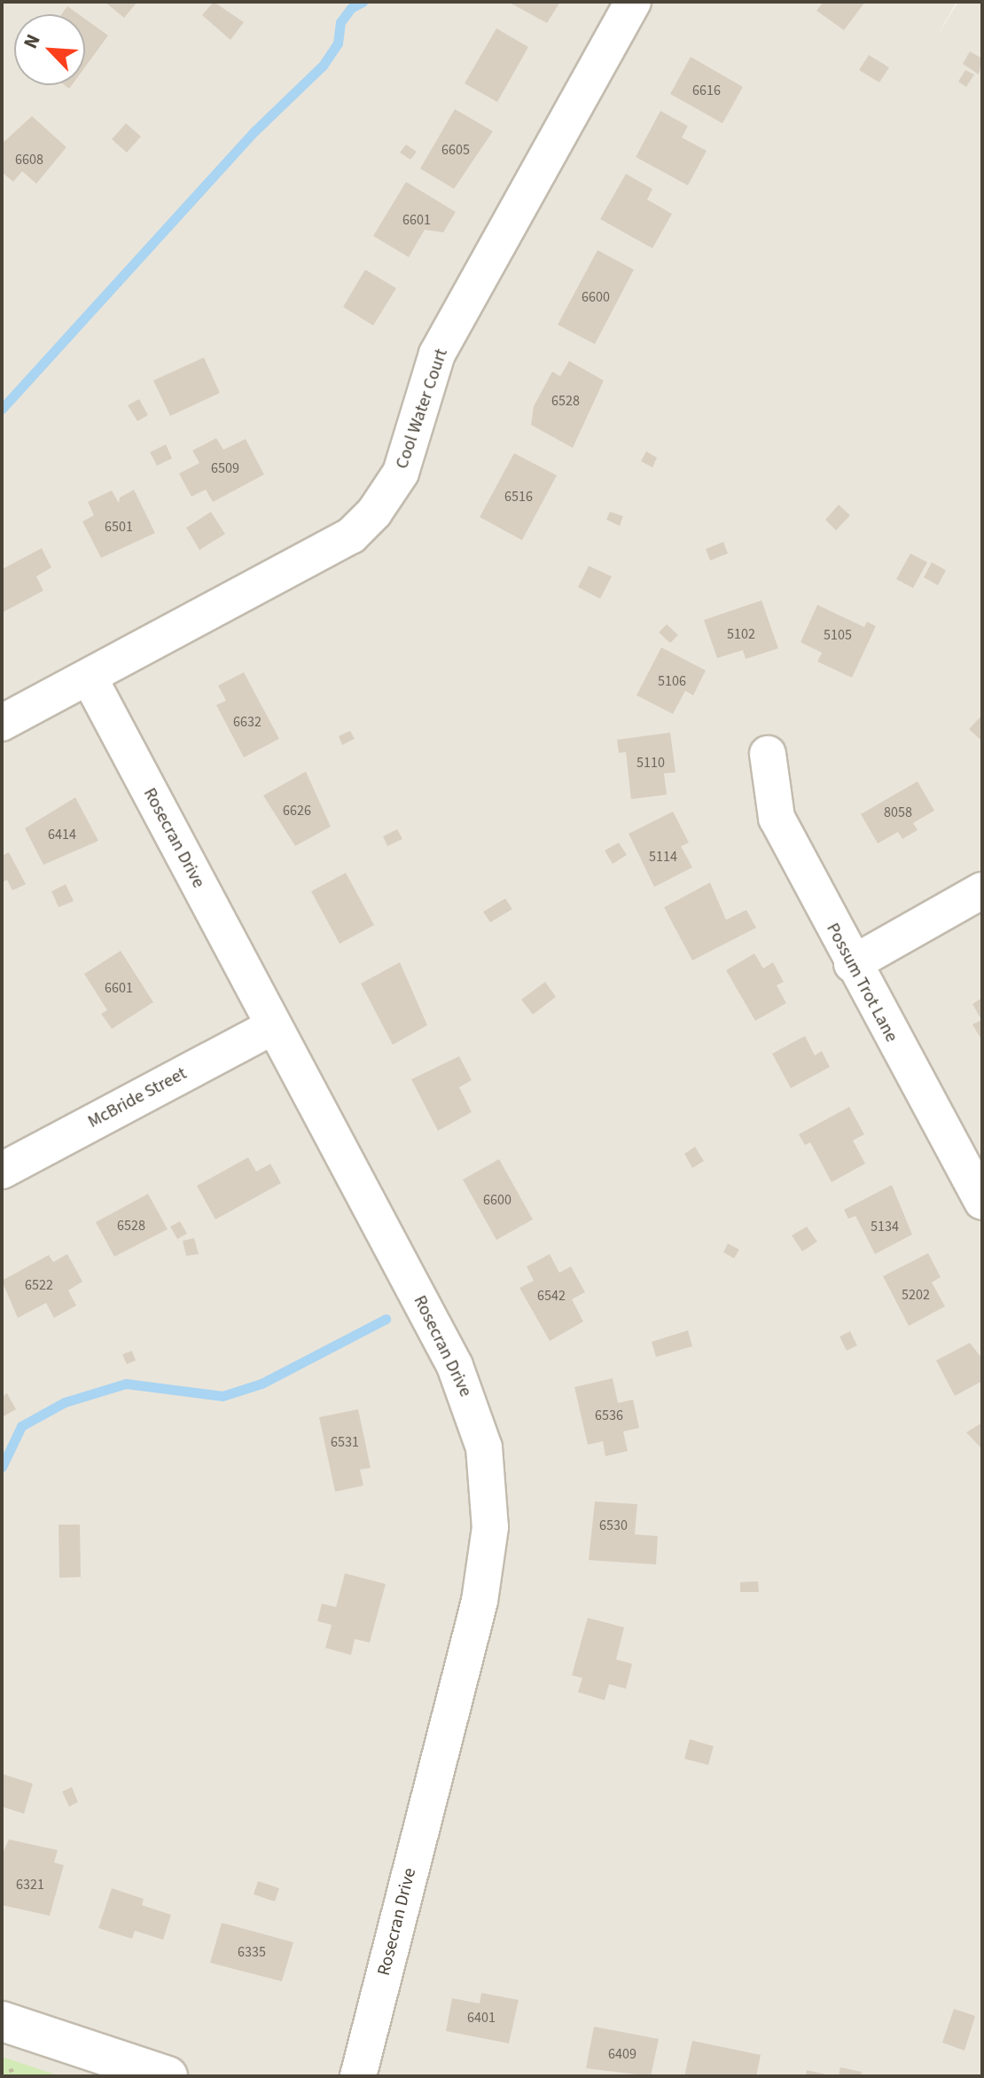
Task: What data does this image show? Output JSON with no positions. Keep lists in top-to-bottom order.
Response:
{
  "streets": {
    "street": [
      "Cool Water Court",
      "Rosecran Drive",
      "Possum Trot Lane",
      "McBride Street"
    ]
  },
  "crossings": [
    ["Cool Water Court", "Rosecran Drive"],
    ["Rosecran Drive", "McBride Street"]
  ],
  "house_numbers": [
    "6616",
    "6605",
    "6608",
    "6601",
    "6600",
    "6528",
    "6509",
    "6516",
    "6501",
    "5102",
    "5105",
    "5106",
    "6632",
    "5110",
    "6626",
    "8058",
    "6414",
    "5114",
    "6601",
    "6600",
    "6528",
    "5134",
    "6522",
    "5202",
    "6542",
    "6536",
    "6531",
    "6530",
    "6321",
    "6335",
    "6401",
    "6409"
  ],
  "north": "top left"
}
